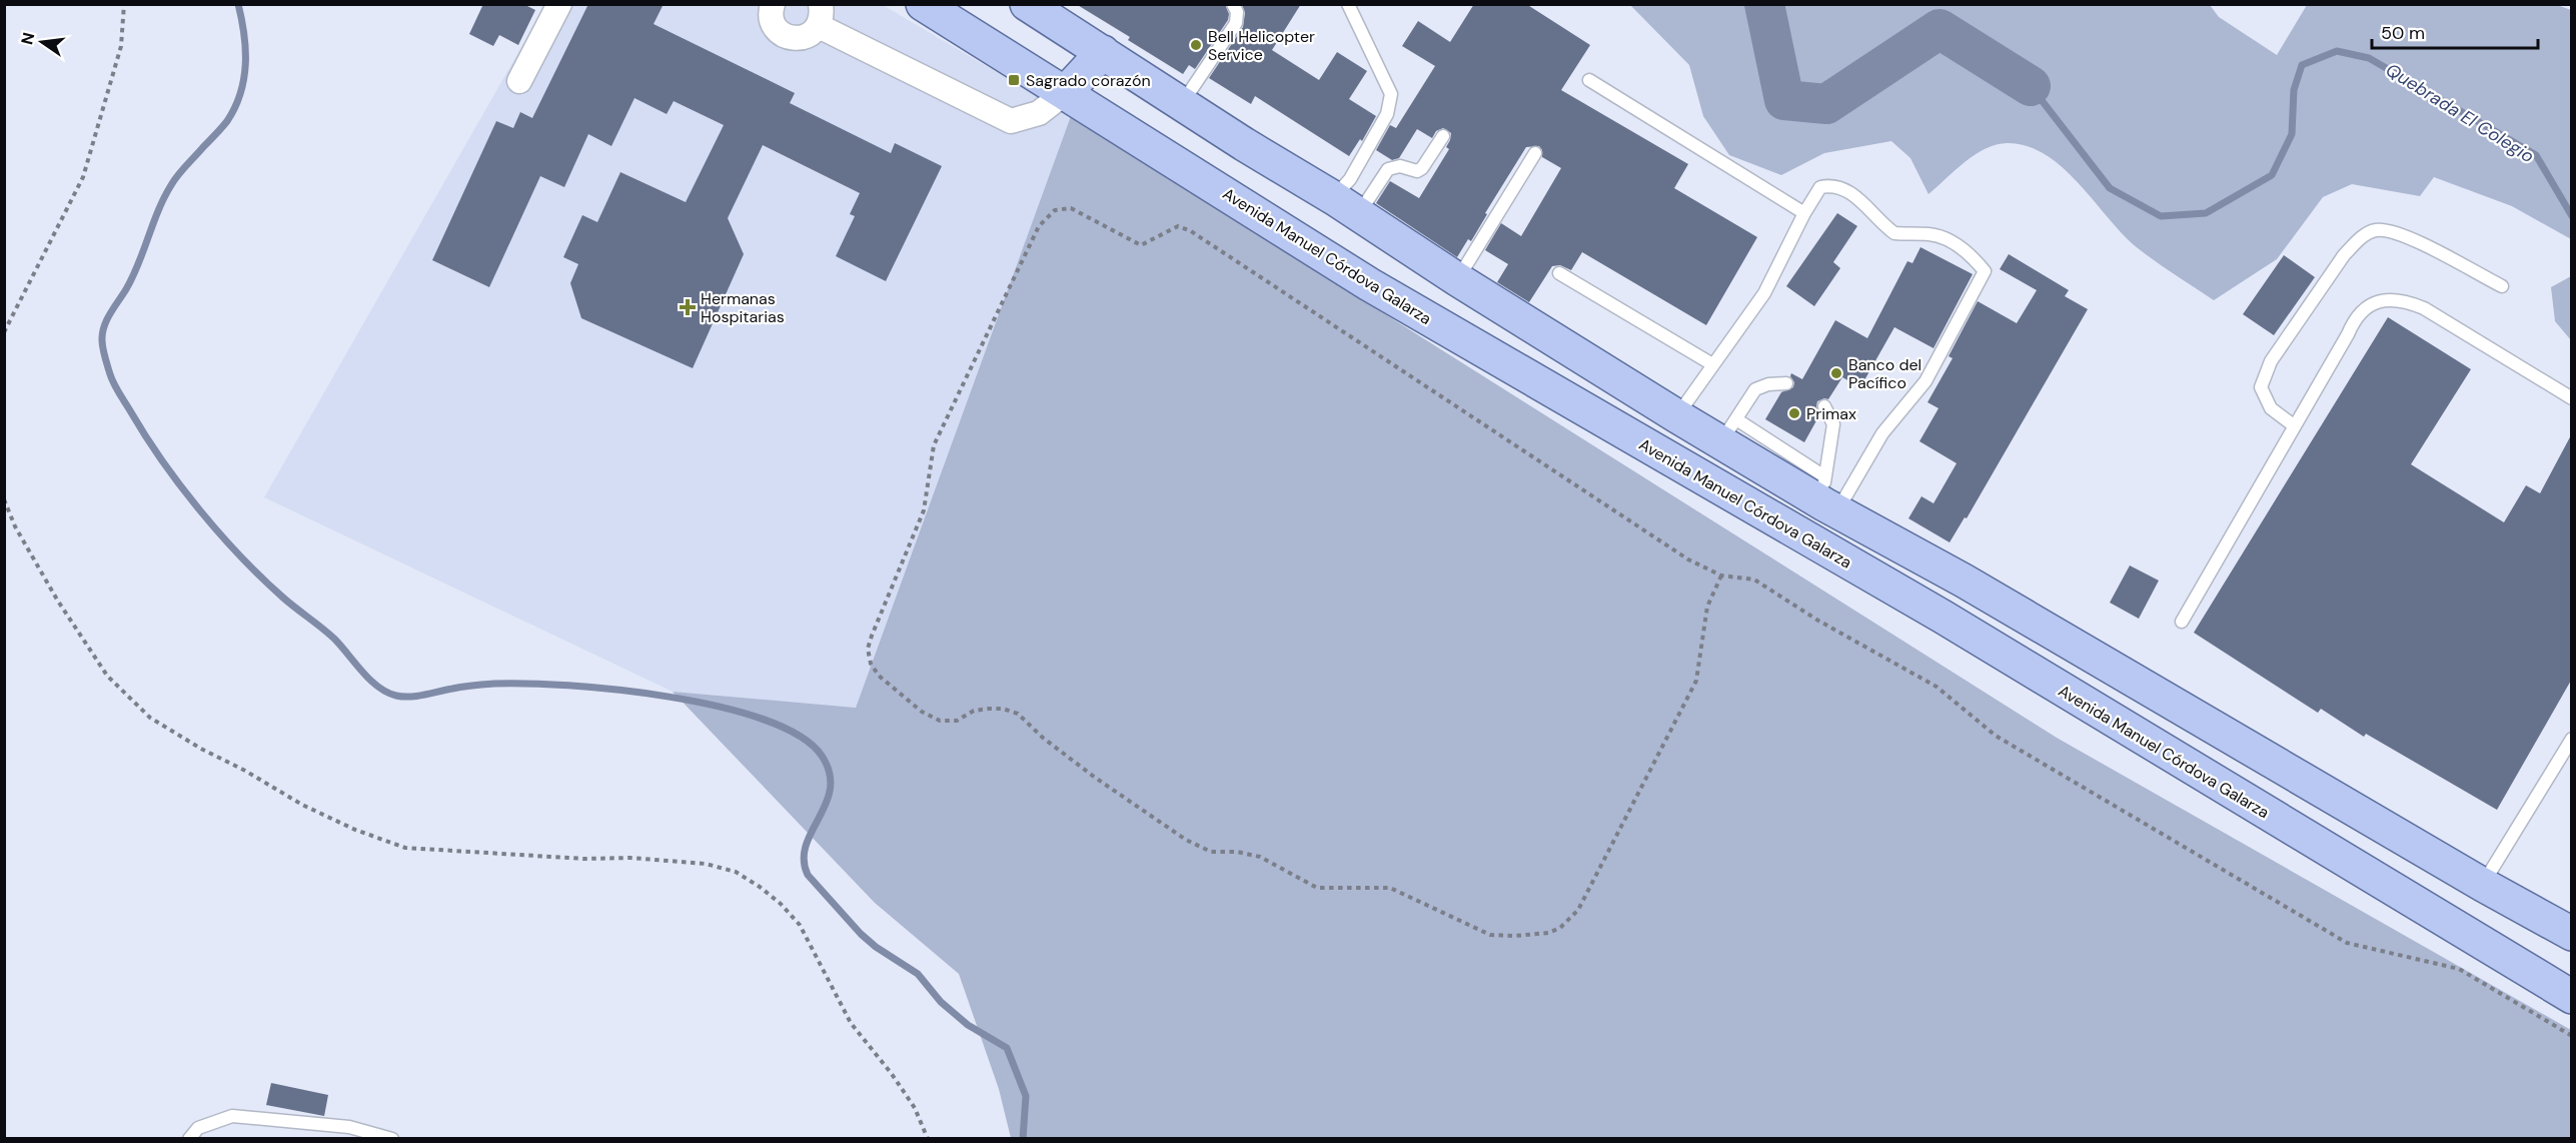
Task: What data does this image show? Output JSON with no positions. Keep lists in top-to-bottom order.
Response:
{
  "streets": {
    "main road": ["Avenida Manuel Córdova Galarza"]
  },
  "water": ["Quebrada El Colegio"],
  "places": {
    "other": ["Bell Helicopter Service", "Banco del Pacífico", "Primax"],
    "transit": ["Sagrado corazón"],
    "health": ["Hermanas Hospitarias"]
  },
  "scale_bar": "50 m",
  "north": "left"
}
